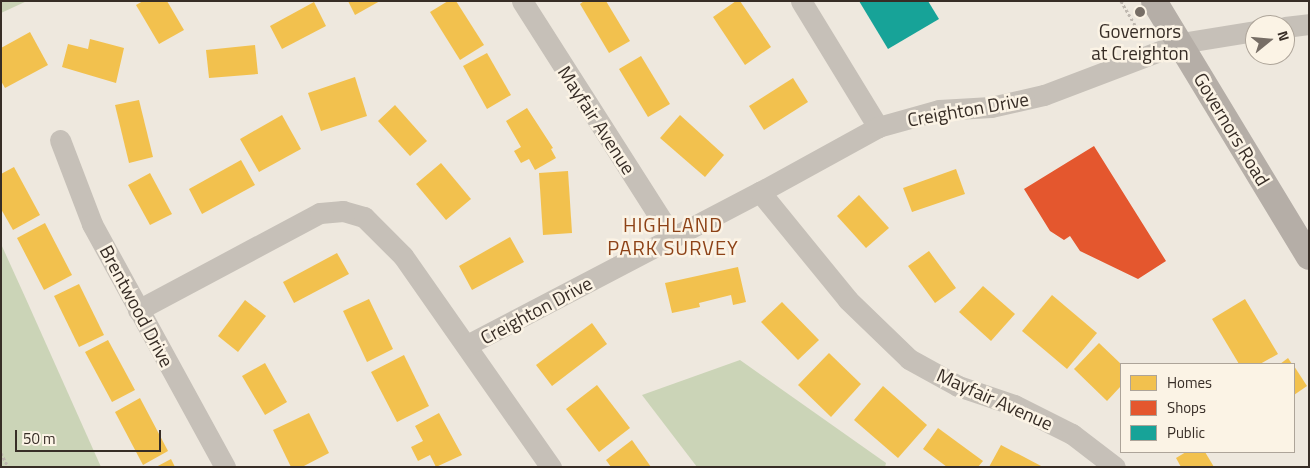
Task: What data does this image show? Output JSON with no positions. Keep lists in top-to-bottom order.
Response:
{
  "streets": {
    "main road": ["Governors Road"],
    "street": ["Creighton Drive", "Mayfair Avenue", "Brentwood Drive"]
  },
  "crossings": [
    ["Creighton Drive", "Mayfair Avenue"],
    ["Creighton Drive", "Governors Road"],
    ["Creighton Drive", "Brentwood Drive"]
  ],
  "districts": ["HIGHLAND PARK SURVEY"],
  "places": ["Governors at Creighton"],
  "legend": ["Homes", "Shops", "Public"],
  "scale_bar": "50 m",
  "north": "right"
}
